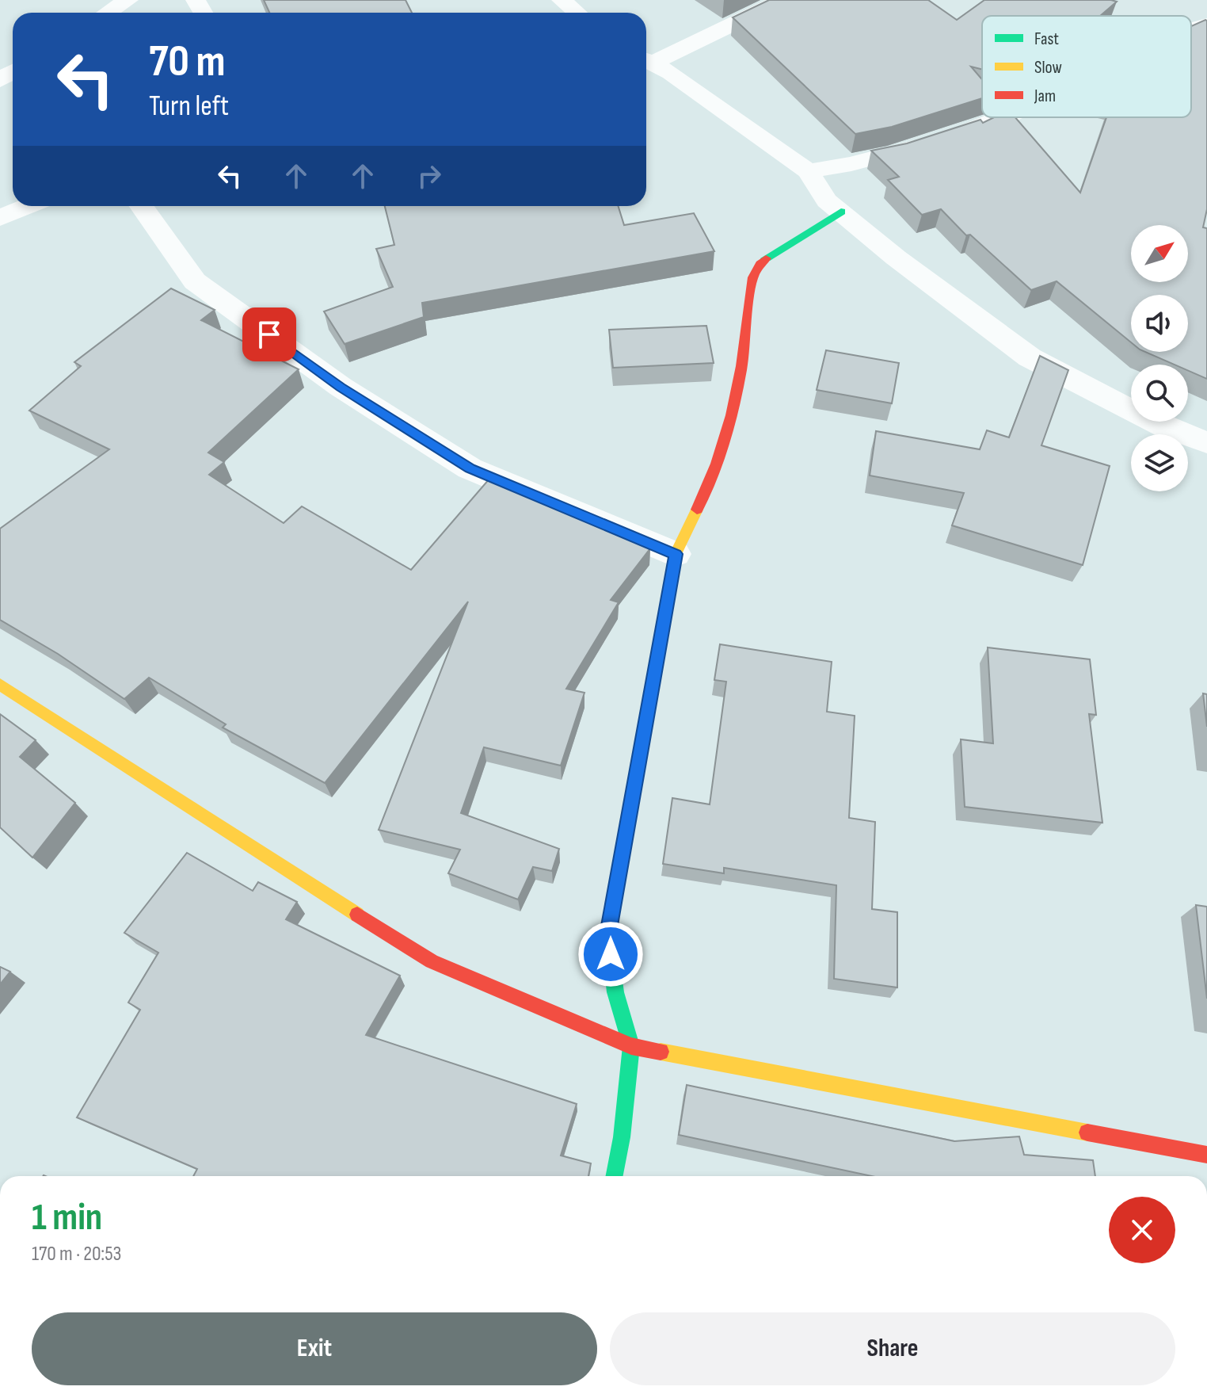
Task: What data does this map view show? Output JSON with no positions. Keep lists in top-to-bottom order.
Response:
{
  "legend": ["Fast", "Slow", "Jam"],
  "north": "top right",
  "page": {
    "turn": ["70 m", "Turn left"],
    "heading": ["1 min", "170 m · 20:53"],
    "buttons": ["Exit", "Share"]
  }
}
